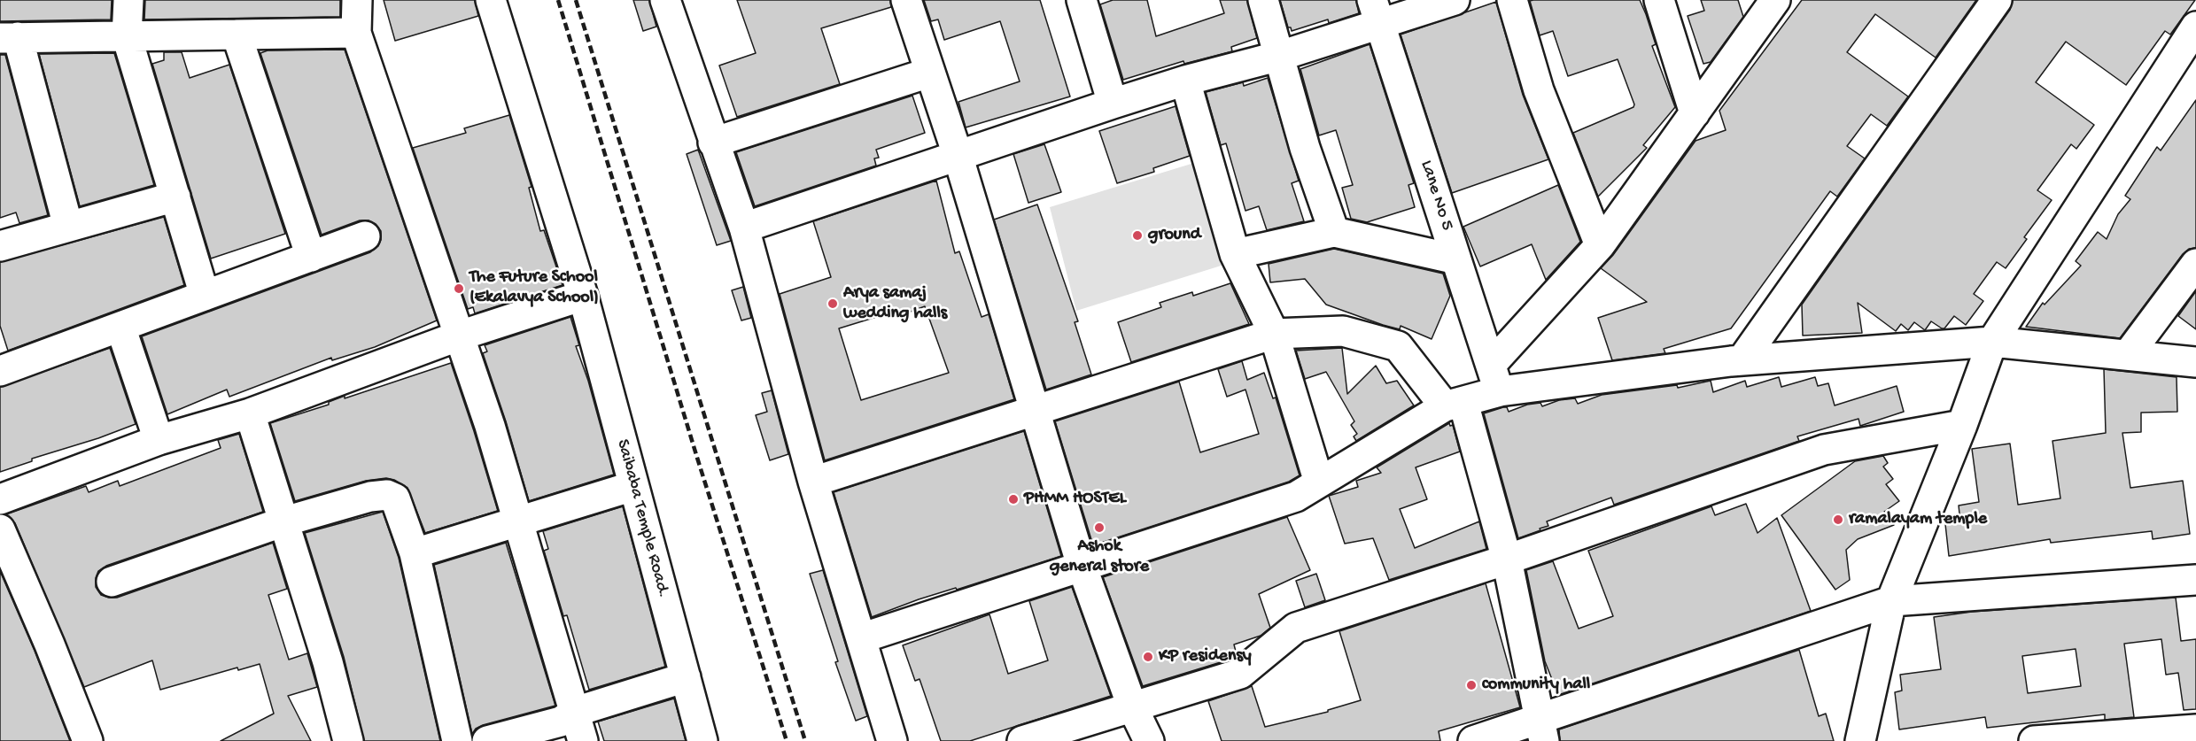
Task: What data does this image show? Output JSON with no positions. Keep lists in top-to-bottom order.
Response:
{
  "streets": {
    "street": ["Lane No 5", "Saibaba Temple Road."]
  },
  "places": [
    "ground",
    "The Future School (Ekalavya School)",
    "Arya samaj wedding halls",
    "PHMM HOSTEL",
    "ramalayam temple",
    "Ashok general store",
    "KP residensy",
    "community hall"
  ]
}
